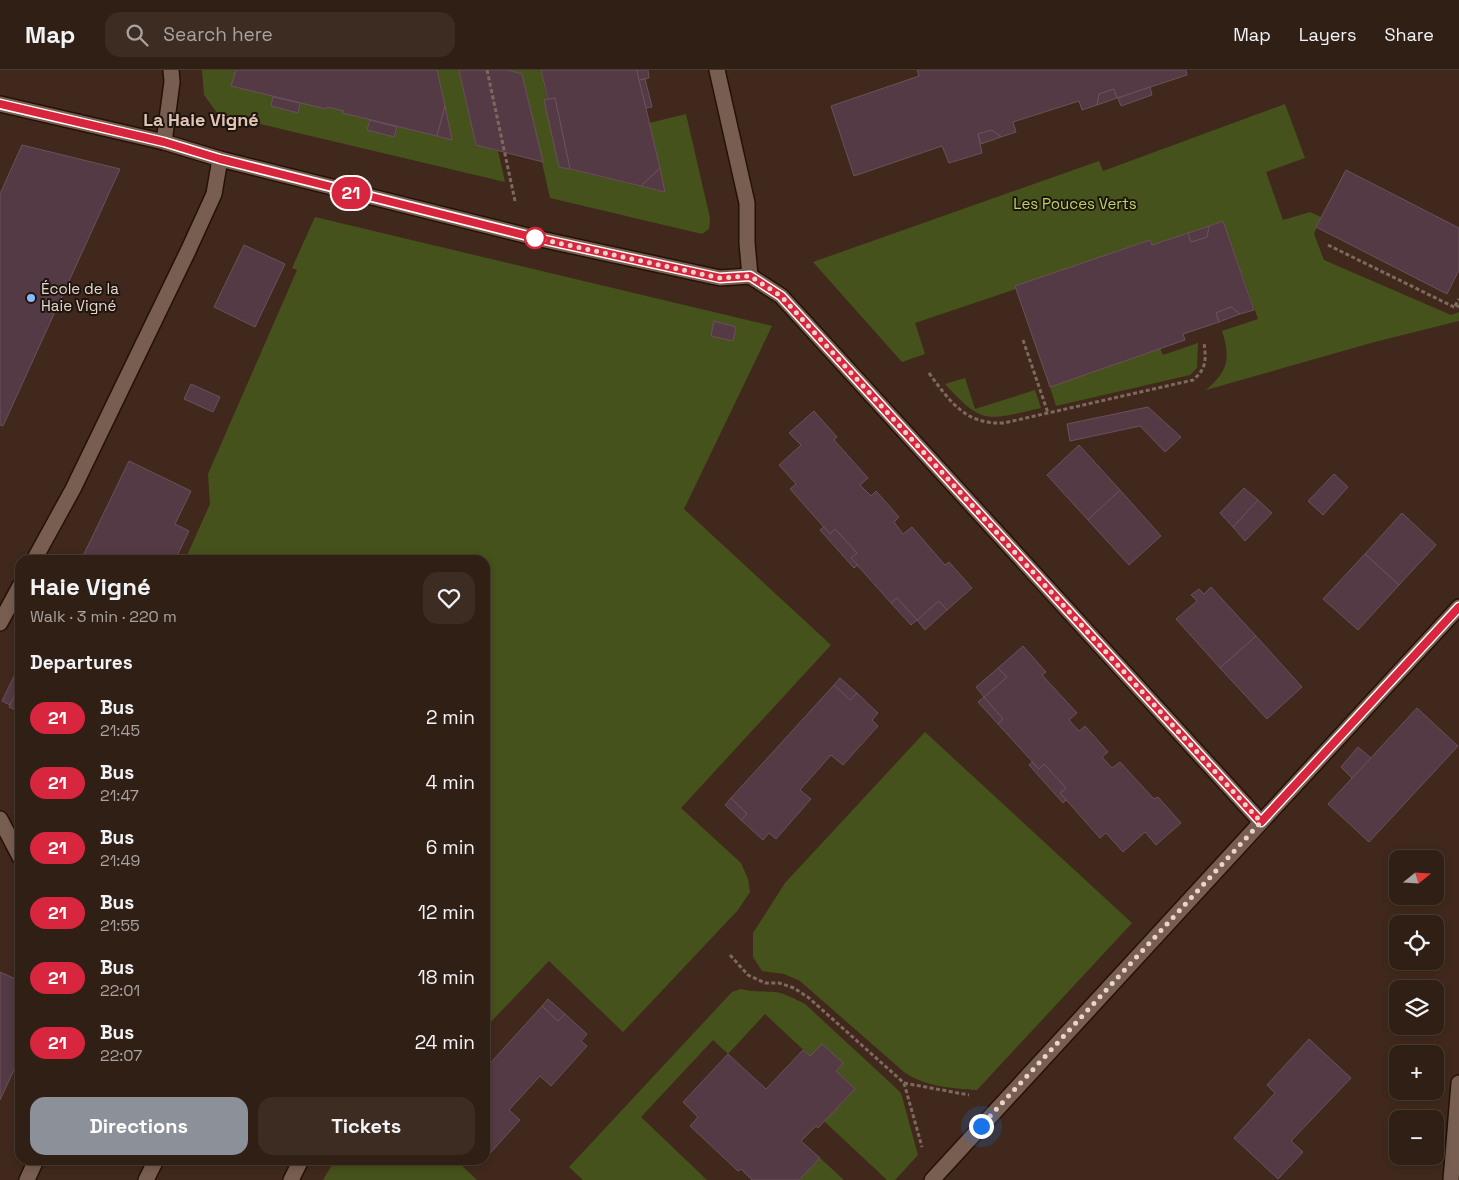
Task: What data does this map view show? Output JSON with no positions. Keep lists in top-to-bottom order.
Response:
{
  "districts": ["La Haie Vigné"],
  "parks": ["Les Pouces Verts"],
  "places": ["École de la Haie Vigné"],
  "lines": ["bus line 21"],
  "north": "right",
  "page": {
    "header": "Map",
    "search": "Search here",
    "nav": ["Map", "Layers", "Share"],
    "on_map": "21",
    "heading": [
      ["Haie Vigné", "Walk · 3 min · 220 m"],
      "Departures"
    ],
    "list": [
      {
        "mark": "21",
        "name": "Bus",
        "note": "21:45",
        "value": "2 min"
      },
      {
        "mark": "21",
        "name": "Bus",
        "note": "21:47",
        "value": "4 min"
      },
      {
        "mark": "21",
        "name": "Bus",
        "note": "21:49",
        "value": "6 min"
      },
      {
        "mark": "21",
        "name": "Bus",
        "note": "21:55",
        "value": "12 min"
      },
      {
        "mark": "21",
        "name": "Bus",
        "note": "22:01",
        "value": "18 min"
      },
      {
        "mark": "21",
        "name": "Bus",
        "note": "22:07",
        "value": "24 min"
      }
    ],
    "map_buttons": ["+", "−"],
    "buttons": ["Directions", "Tickets"]
  }
}
